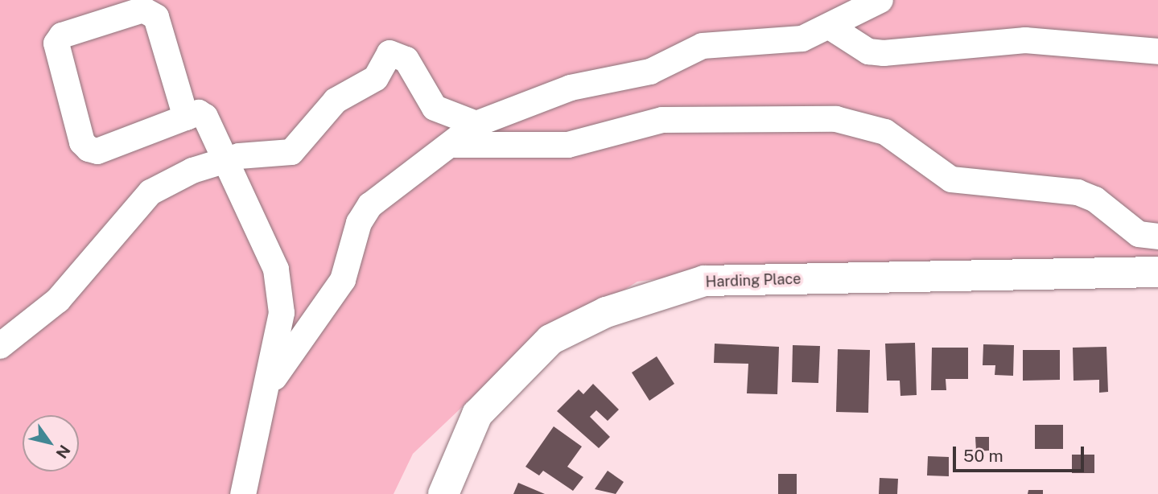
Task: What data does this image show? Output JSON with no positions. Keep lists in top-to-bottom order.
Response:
{
  "streets": {
    "main road": ["Harding Place"]
  },
  "scale_bar": "50 m",
  "north": "bottom right"
}
